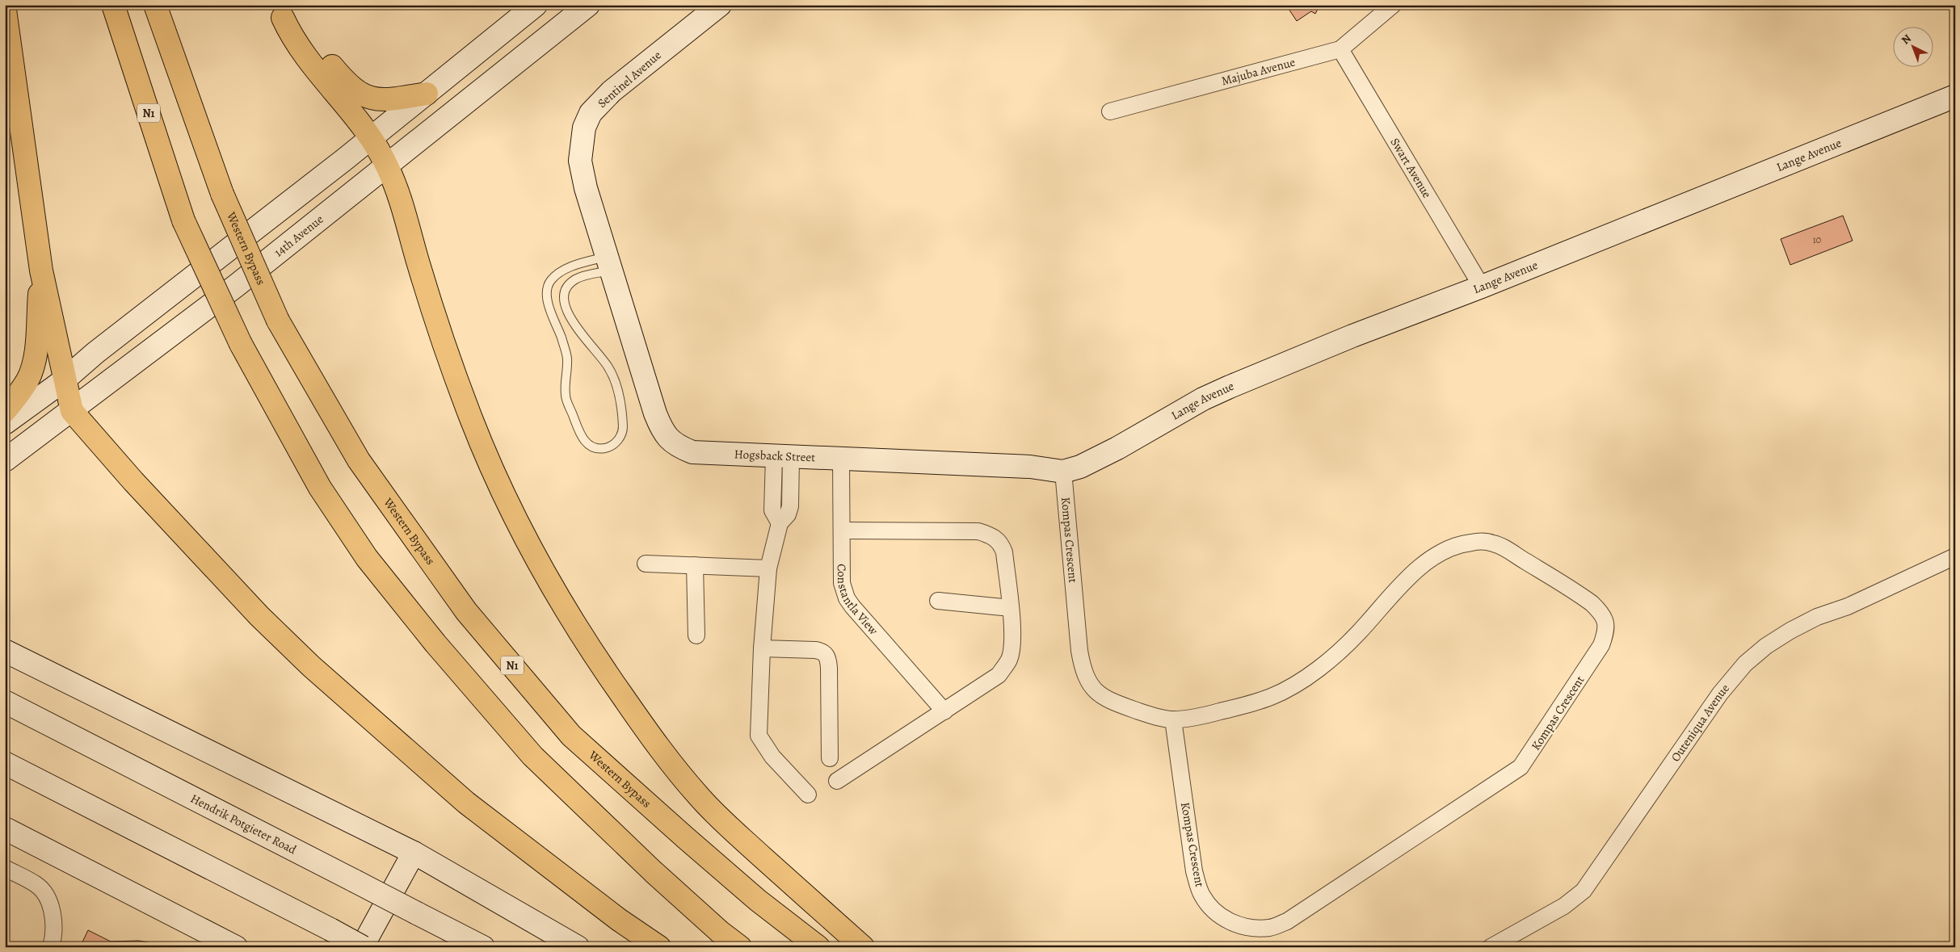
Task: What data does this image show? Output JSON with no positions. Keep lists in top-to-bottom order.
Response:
{
  "streets": {
    "highway": ["N1", "Western Bypass"],
    "main road": [
      "Sentinel Avenue",
      "Lange Avenue",
      "14th Avenue",
      "Hogsback Street",
      "Hendrik Potgieter Road"
    ],
    "street": [
      "Majuba Avenue",
      "Swart Avenue",
      "Kompas Crescent",
      "Constantla View",
      "Outeniqua Avenue"
    ]
  },
  "crossings": [
    ["Majuba Avenue", "Swart Avenue"],
    ["Sentinel Avenue", "Hogsback Street"],
    ["Lange Avenue", "Swart Avenue"],
    ["Lange Avenue", "Hogsback Street"],
    ["Lange Avenue", "Kompas Crescent"],
    ["Hogsback Street", "Kompas Crescent"],
    ["Hogsback Street", "Constantla View"]
  ],
  "house_numbers": ["10"],
  "north": "top left"
}
